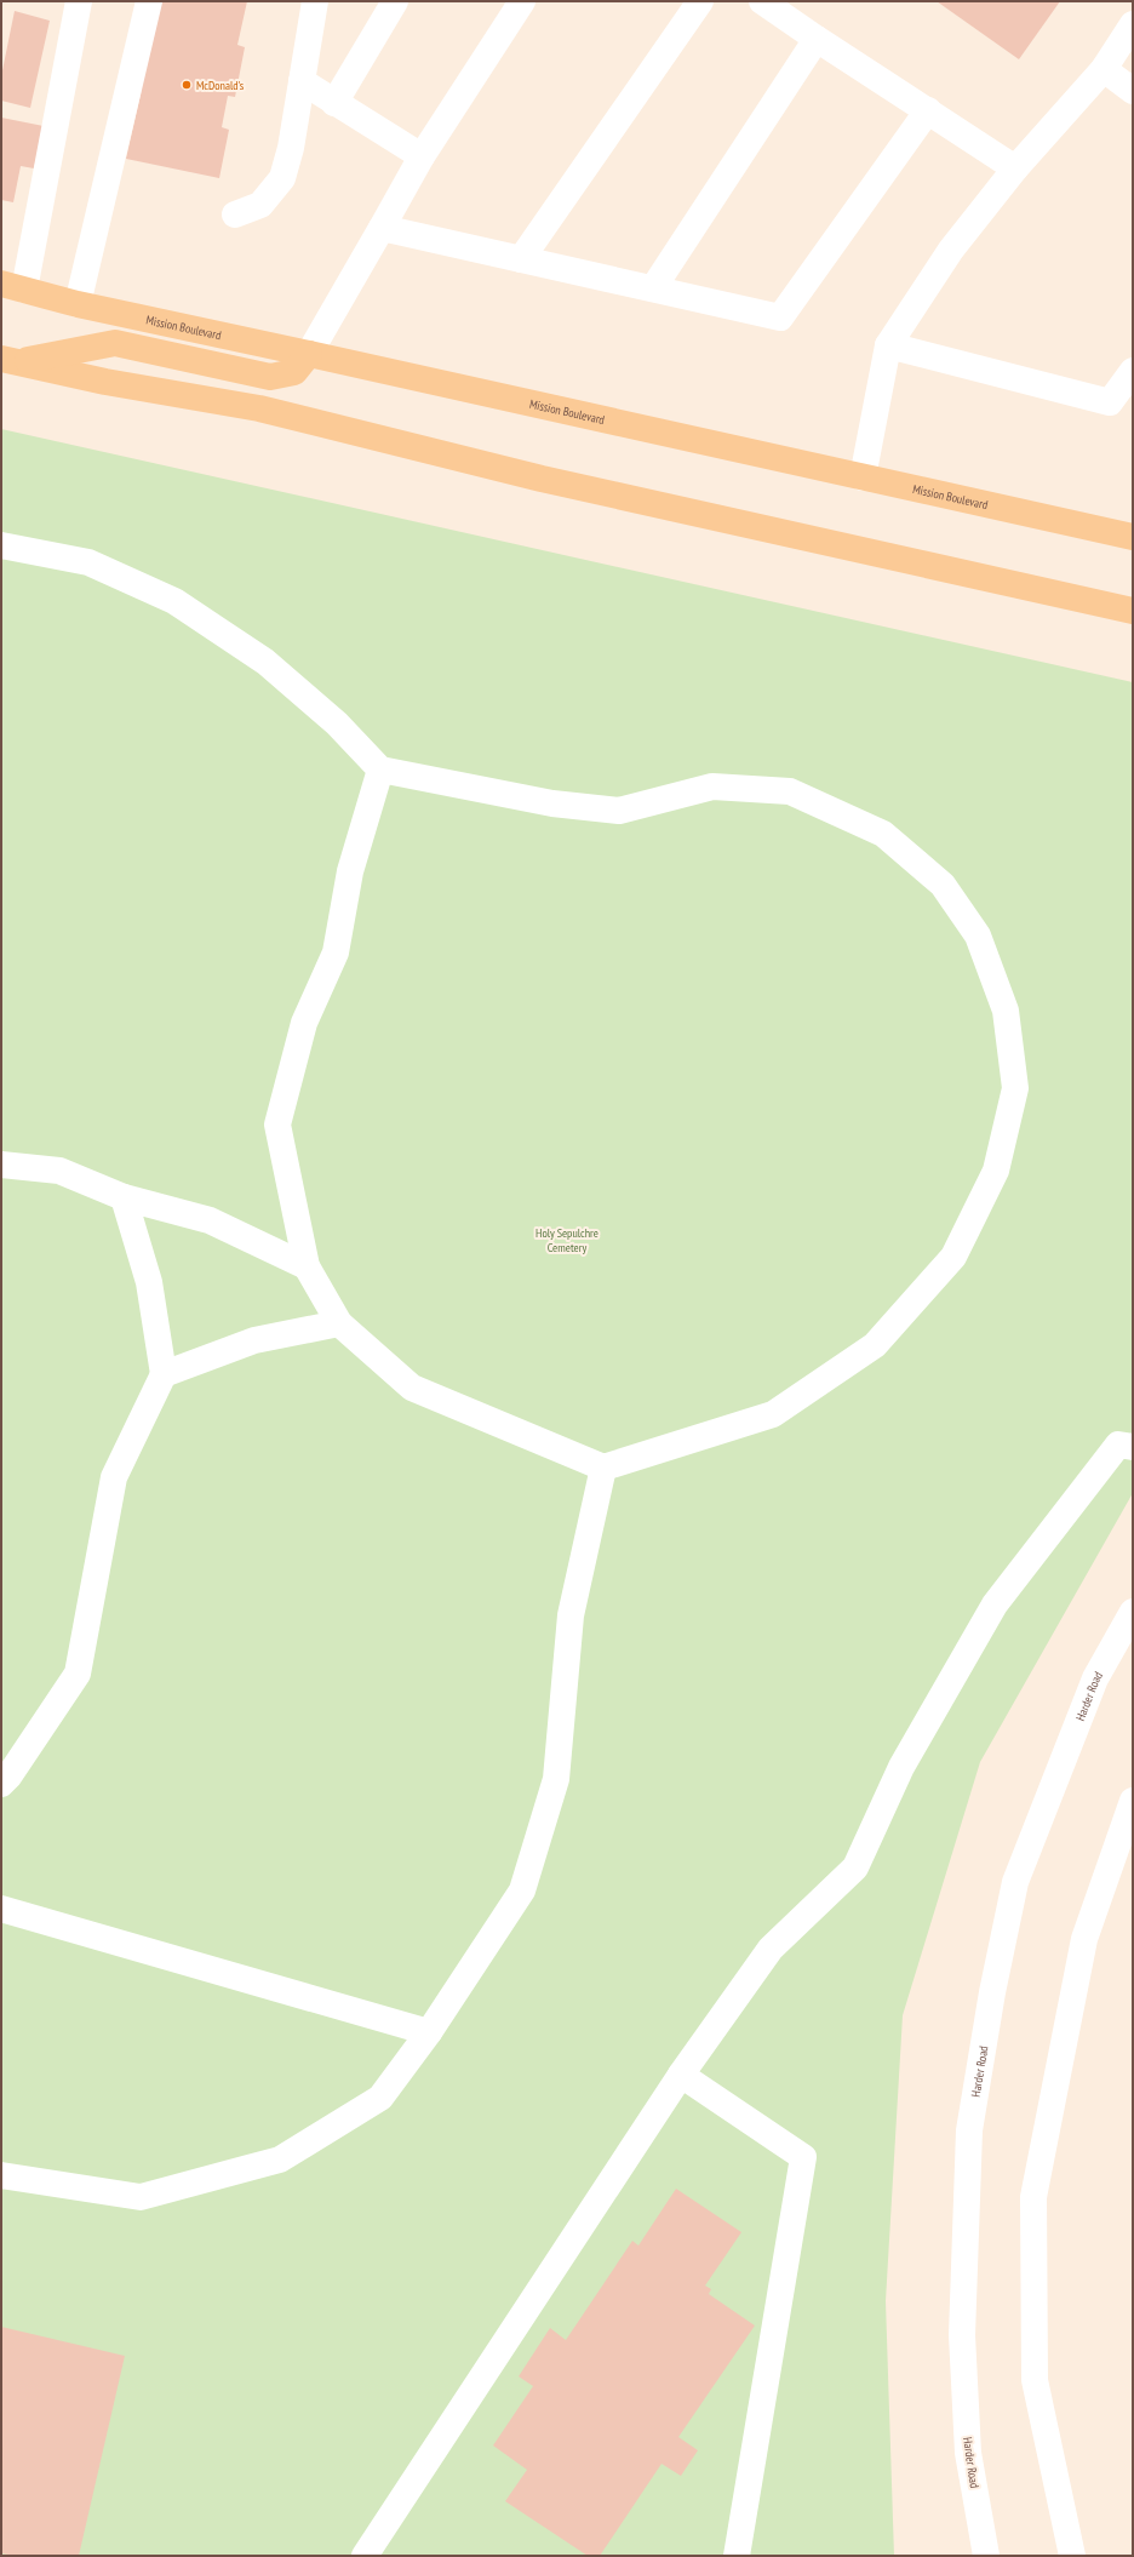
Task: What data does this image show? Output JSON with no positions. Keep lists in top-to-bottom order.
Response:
{
  "streets": {
    "main road": ["Mission Boulevard"],
    "street": ["Harder Road"]
  },
  "parks": ["Holy Sepulchre Cemetery"],
  "places": ["McDonald's"]
}
